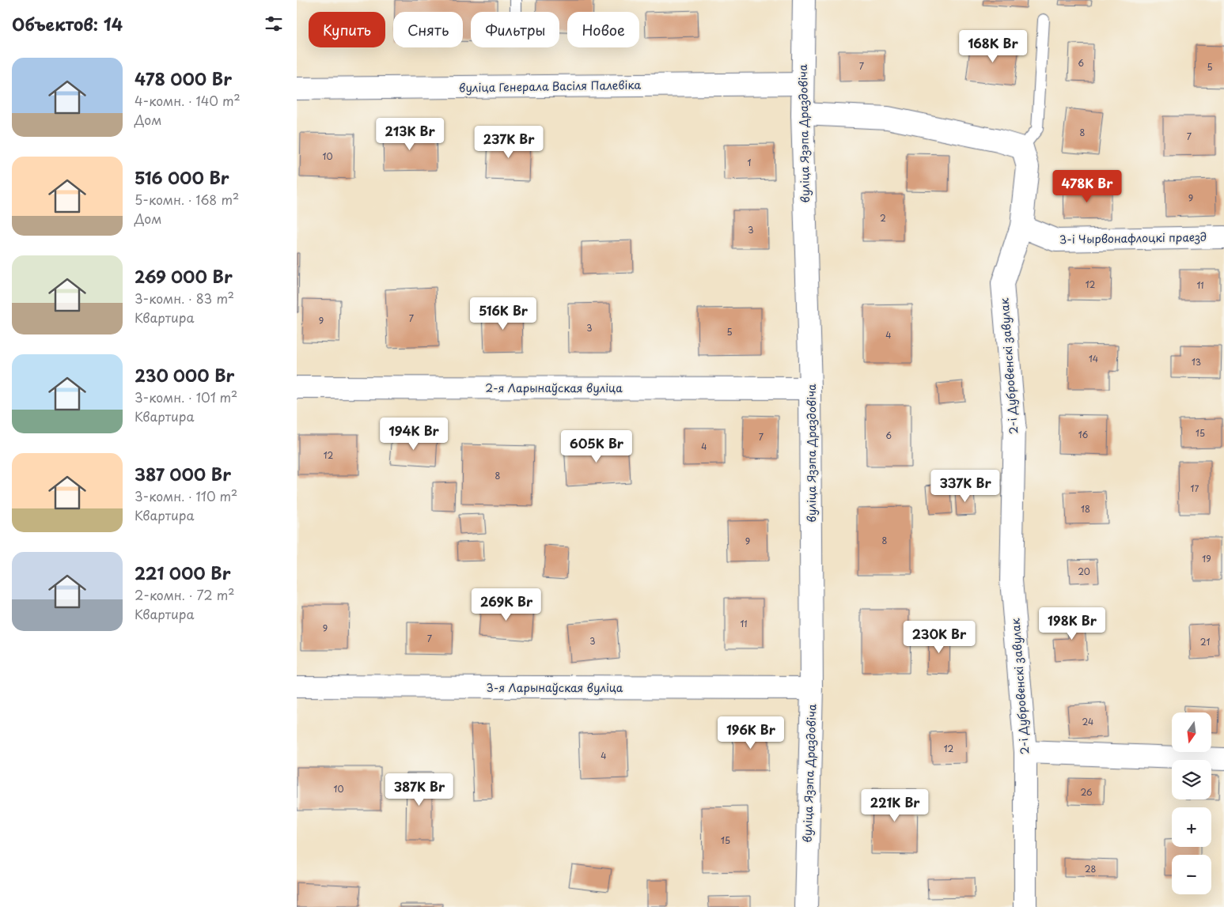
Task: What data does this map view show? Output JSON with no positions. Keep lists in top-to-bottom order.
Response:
{
  "streets": {
    "street": [
      "вуліца Генерала Васіля Палевіка",
      "вуліца Язэпа Драздовіча",
      "3-і Чырвонафлоцкі праезд",
      "2-і Дубровенскі завулак",
      "2-я Ларынаўская вуліца",
      "3-я Ларынаўская вуліца"
    ]
  },
  "crossings": [
    ["вуліца Генерала Васіля Палевіка", "вуліца Язэпа Драздовіча"],
    ["вуліца Язэпа Драздовіча", "2-я Ларынаўская вуліца"],
    ["вуліца Язэпа Драздовіча", "3-я Ларынаўская вуліца"],
    ["3-і Чырвонафлоцкі праезд", "2-і Дубровенскі завулак"]
  ],
  "house_numbers": [
    "6",
    "7",
    "5",
    "8",
    "7",
    "10",
    "1",
    "9",
    "2",
    "3",
    "12",
    "11",
    "7",
    "9",
    "3",
    "5",
    "4",
    "14",
    "13",
    "15",
    "16",
    "6",
    "7",
    "4",
    "12",
    "8",
    "17",
    "18",
    "8",
    "9",
    "19",
    "20",
    "11",
    "9",
    "7",
    "3",
    "21",
    "24",
    "12",
    "4",
    "10",
    "26",
    "15",
    "28"
  ],
  "north": "bottom",
  "page": {
    "heading": "Объектов: 14",
    "chip": [
      "Купить",
      "Снять",
      "Фильтры",
      "Новое"
    ],
    "price": [
      "168K Br",
      "213K Br",
      "237K Br",
      "478K Br",
      "516K Br",
      "194K Br",
      "605K Br",
      "337K Br",
      "269K Br",
      "198K Br",
      "230K Br",
      "196K Br",
      "387K Br",
      "221K Br"
    ],
    "list": [
      {
        "name": "478 000 Br",
        "note": "4-комн. · 140 m² · Дом"
      },
      {
        "name": "516 000 Br",
        "note": "5-комн. · 168 m² · Дом"
      },
      {
        "name": "269 000 Br",
        "note": "3-комн. · 83 m² · Квартира"
      },
      {
        "name": "230 000 Br",
        "note": "3-комн. · 101 m² · Квартира"
      },
      {
        "name": "387 000 Br",
        "note": "3-комн. · 110 m² · Квартира"
      },
      {
        "name": "221 000 Br",
        "note": "2-комн. · 72 m² · Квартира"
      }
    ],
    "map_buttons": ["+", "−"]
  }
}
